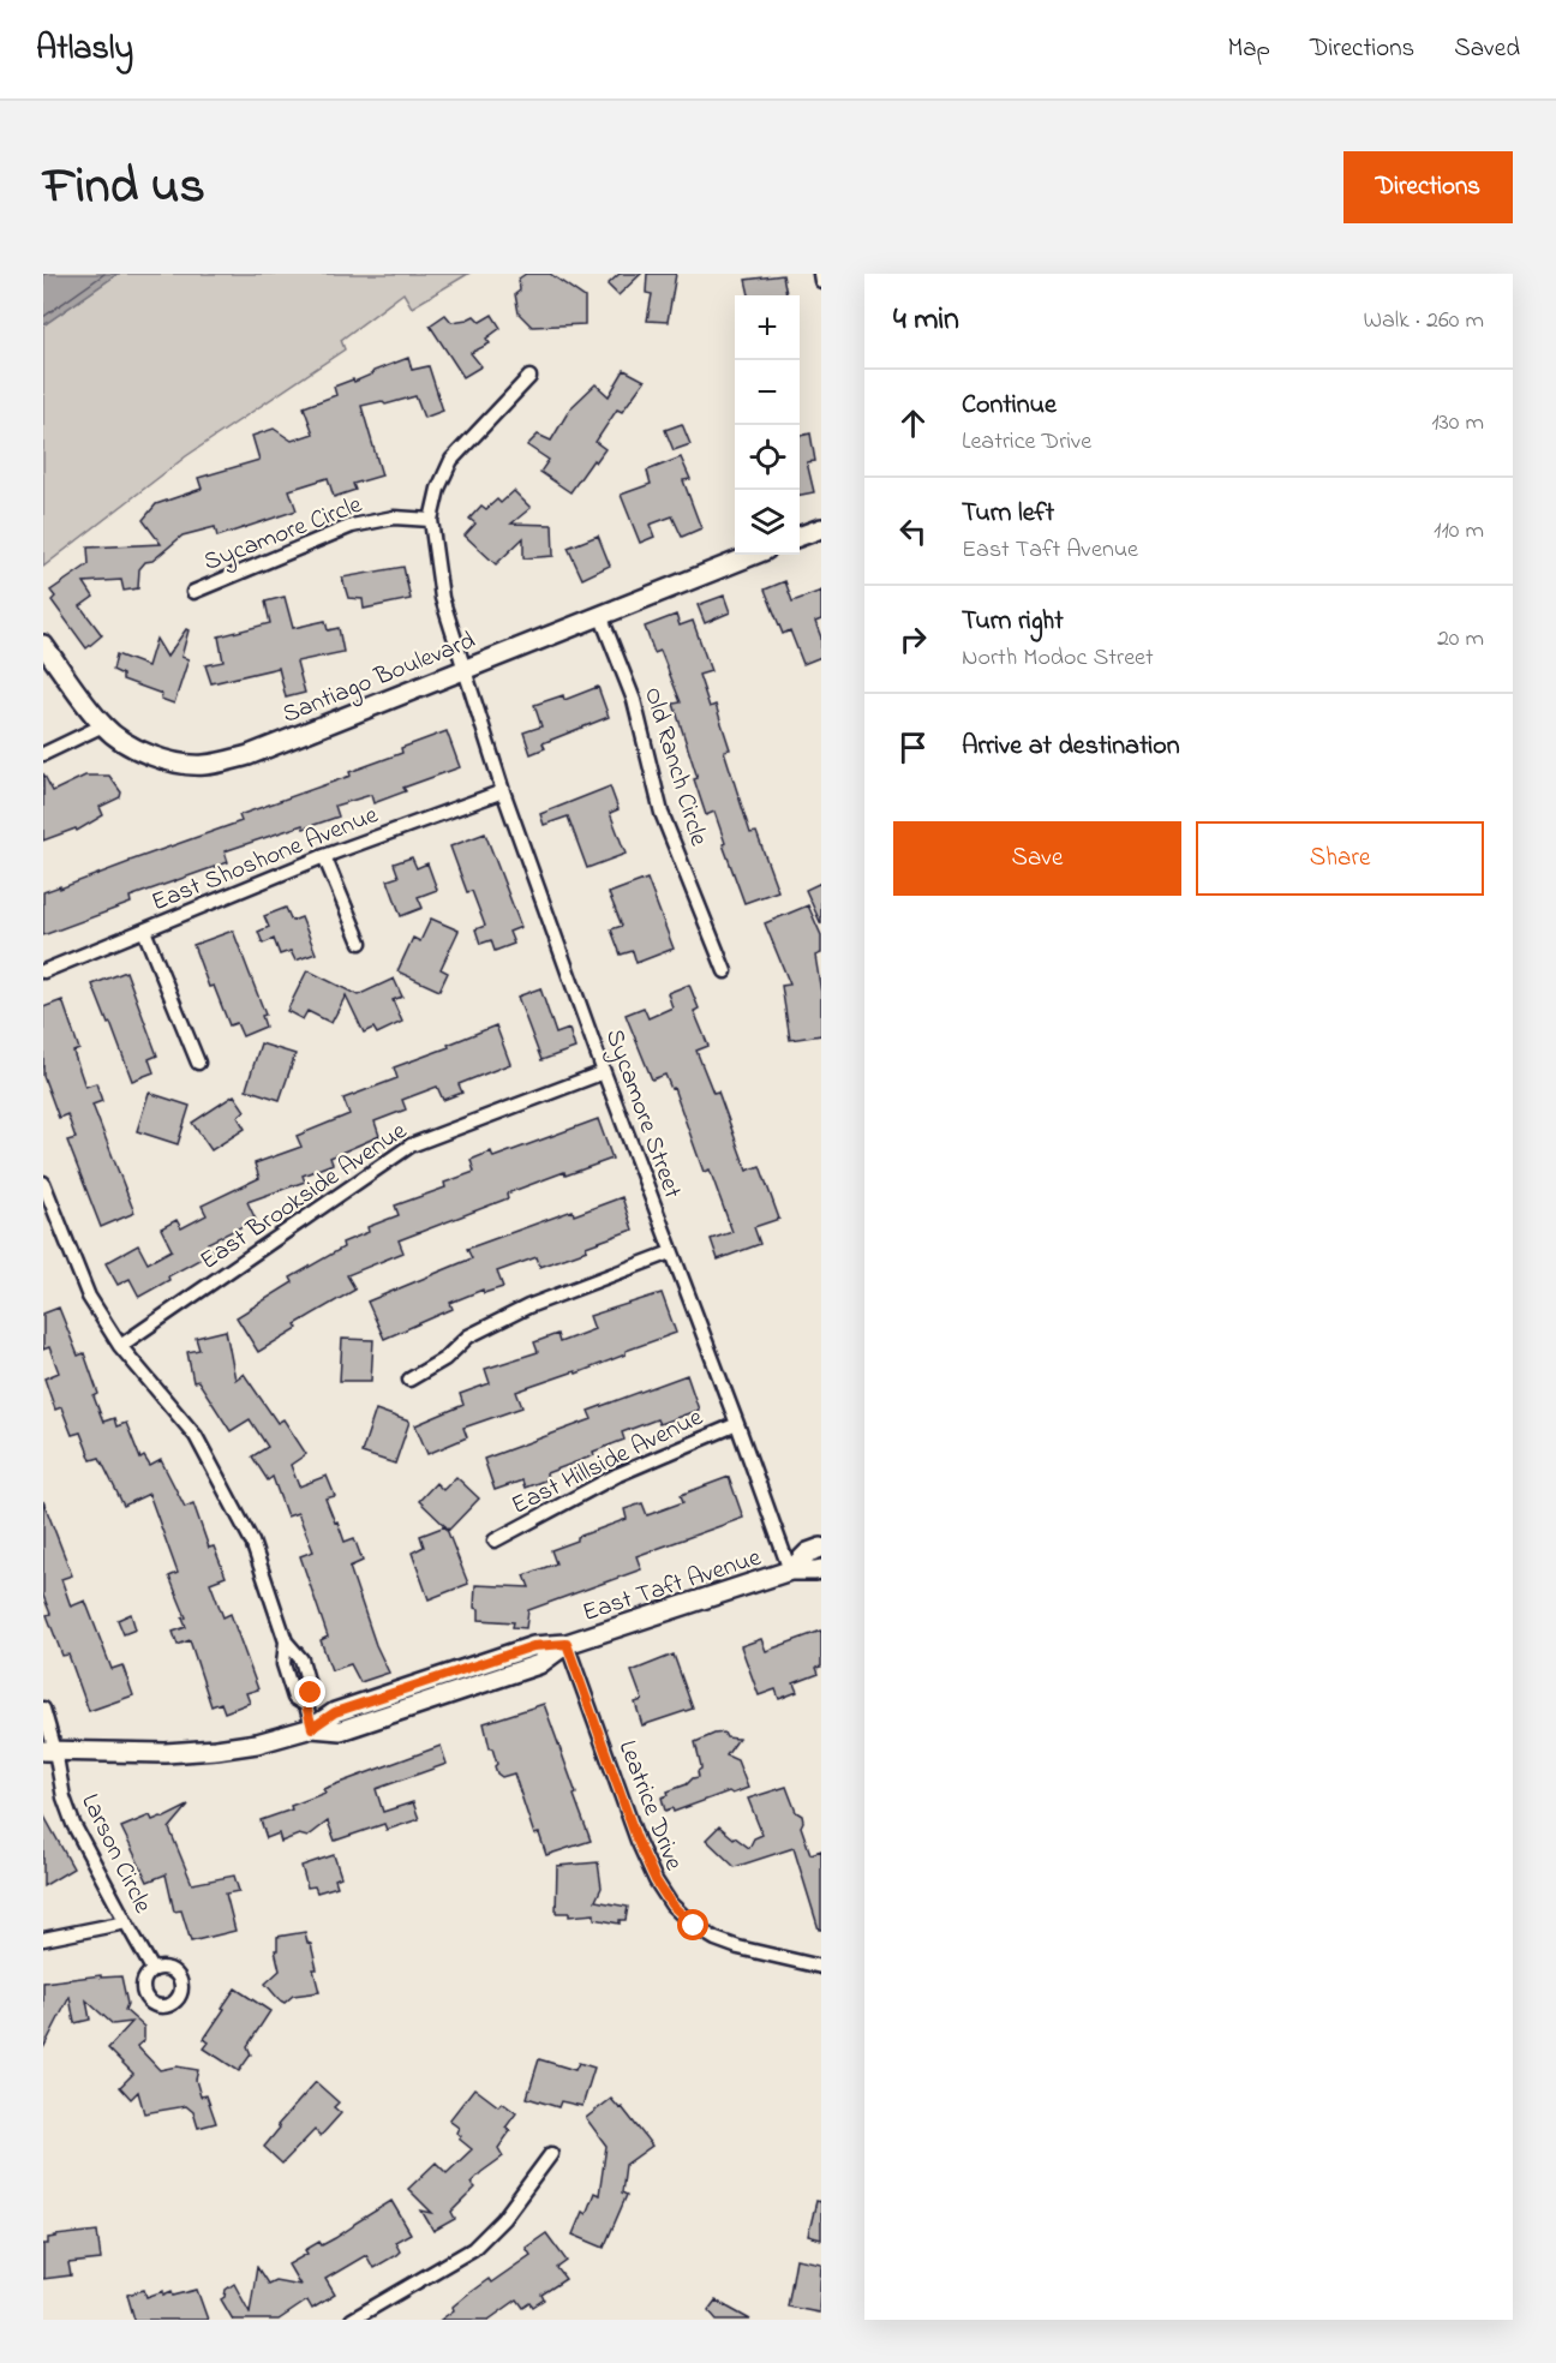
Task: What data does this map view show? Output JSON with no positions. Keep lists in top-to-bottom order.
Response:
{
  "streets": {
    "street": [
      "Sycamore Circle",
      "Santiago Boulevard",
      "Old Ranch Circle",
      "East Shoshone Avenue",
      "Sycamore Street",
      "East Brookside Avenue",
      "East Hillside Avenue",
      "East Taft Avenue",
      "Leatrice Drive",
      "Larson Circle"
    ]
  },
  "crossings": [
    ["Santiago Boulevard", "Old Ranch Circle"],
    ["Santiago Boulevard", "Sycamore Street"],
    ["East Shoshone Avenue", "Sycamore Street"],
    ["Sycamore Street", "East Brookside Avenue"],
    ["Sycamore Street", "East Hillside Avenue"],
    ["Sycamore Street", "East Taft Avenue"],
    ["East Taft Avenue", "Leatrice Drive"],
    ["East Taft Avenue", "Larson Circle"]
  ],
  "page": {
    "header": "Atlasly",
    "nav": ["Map", "Directions", "Saved"],
    "title": "Find us",
    "buttons": [
      "Directions",
      ["Save", "Share"]
    ],
    "heading": ["4 min", "Walk · 260 m"],
    "map_buttons": ["+", "−"],
    "list": [
      ["Continue", "Leatrice Drive", "130 m"],
      ["Turn left", "East Taft Avenue", "110 m"],
      ["Turn right", "North Modoc Street", "20 m"],
      "Arrive at destination"
    ]
  }
}
